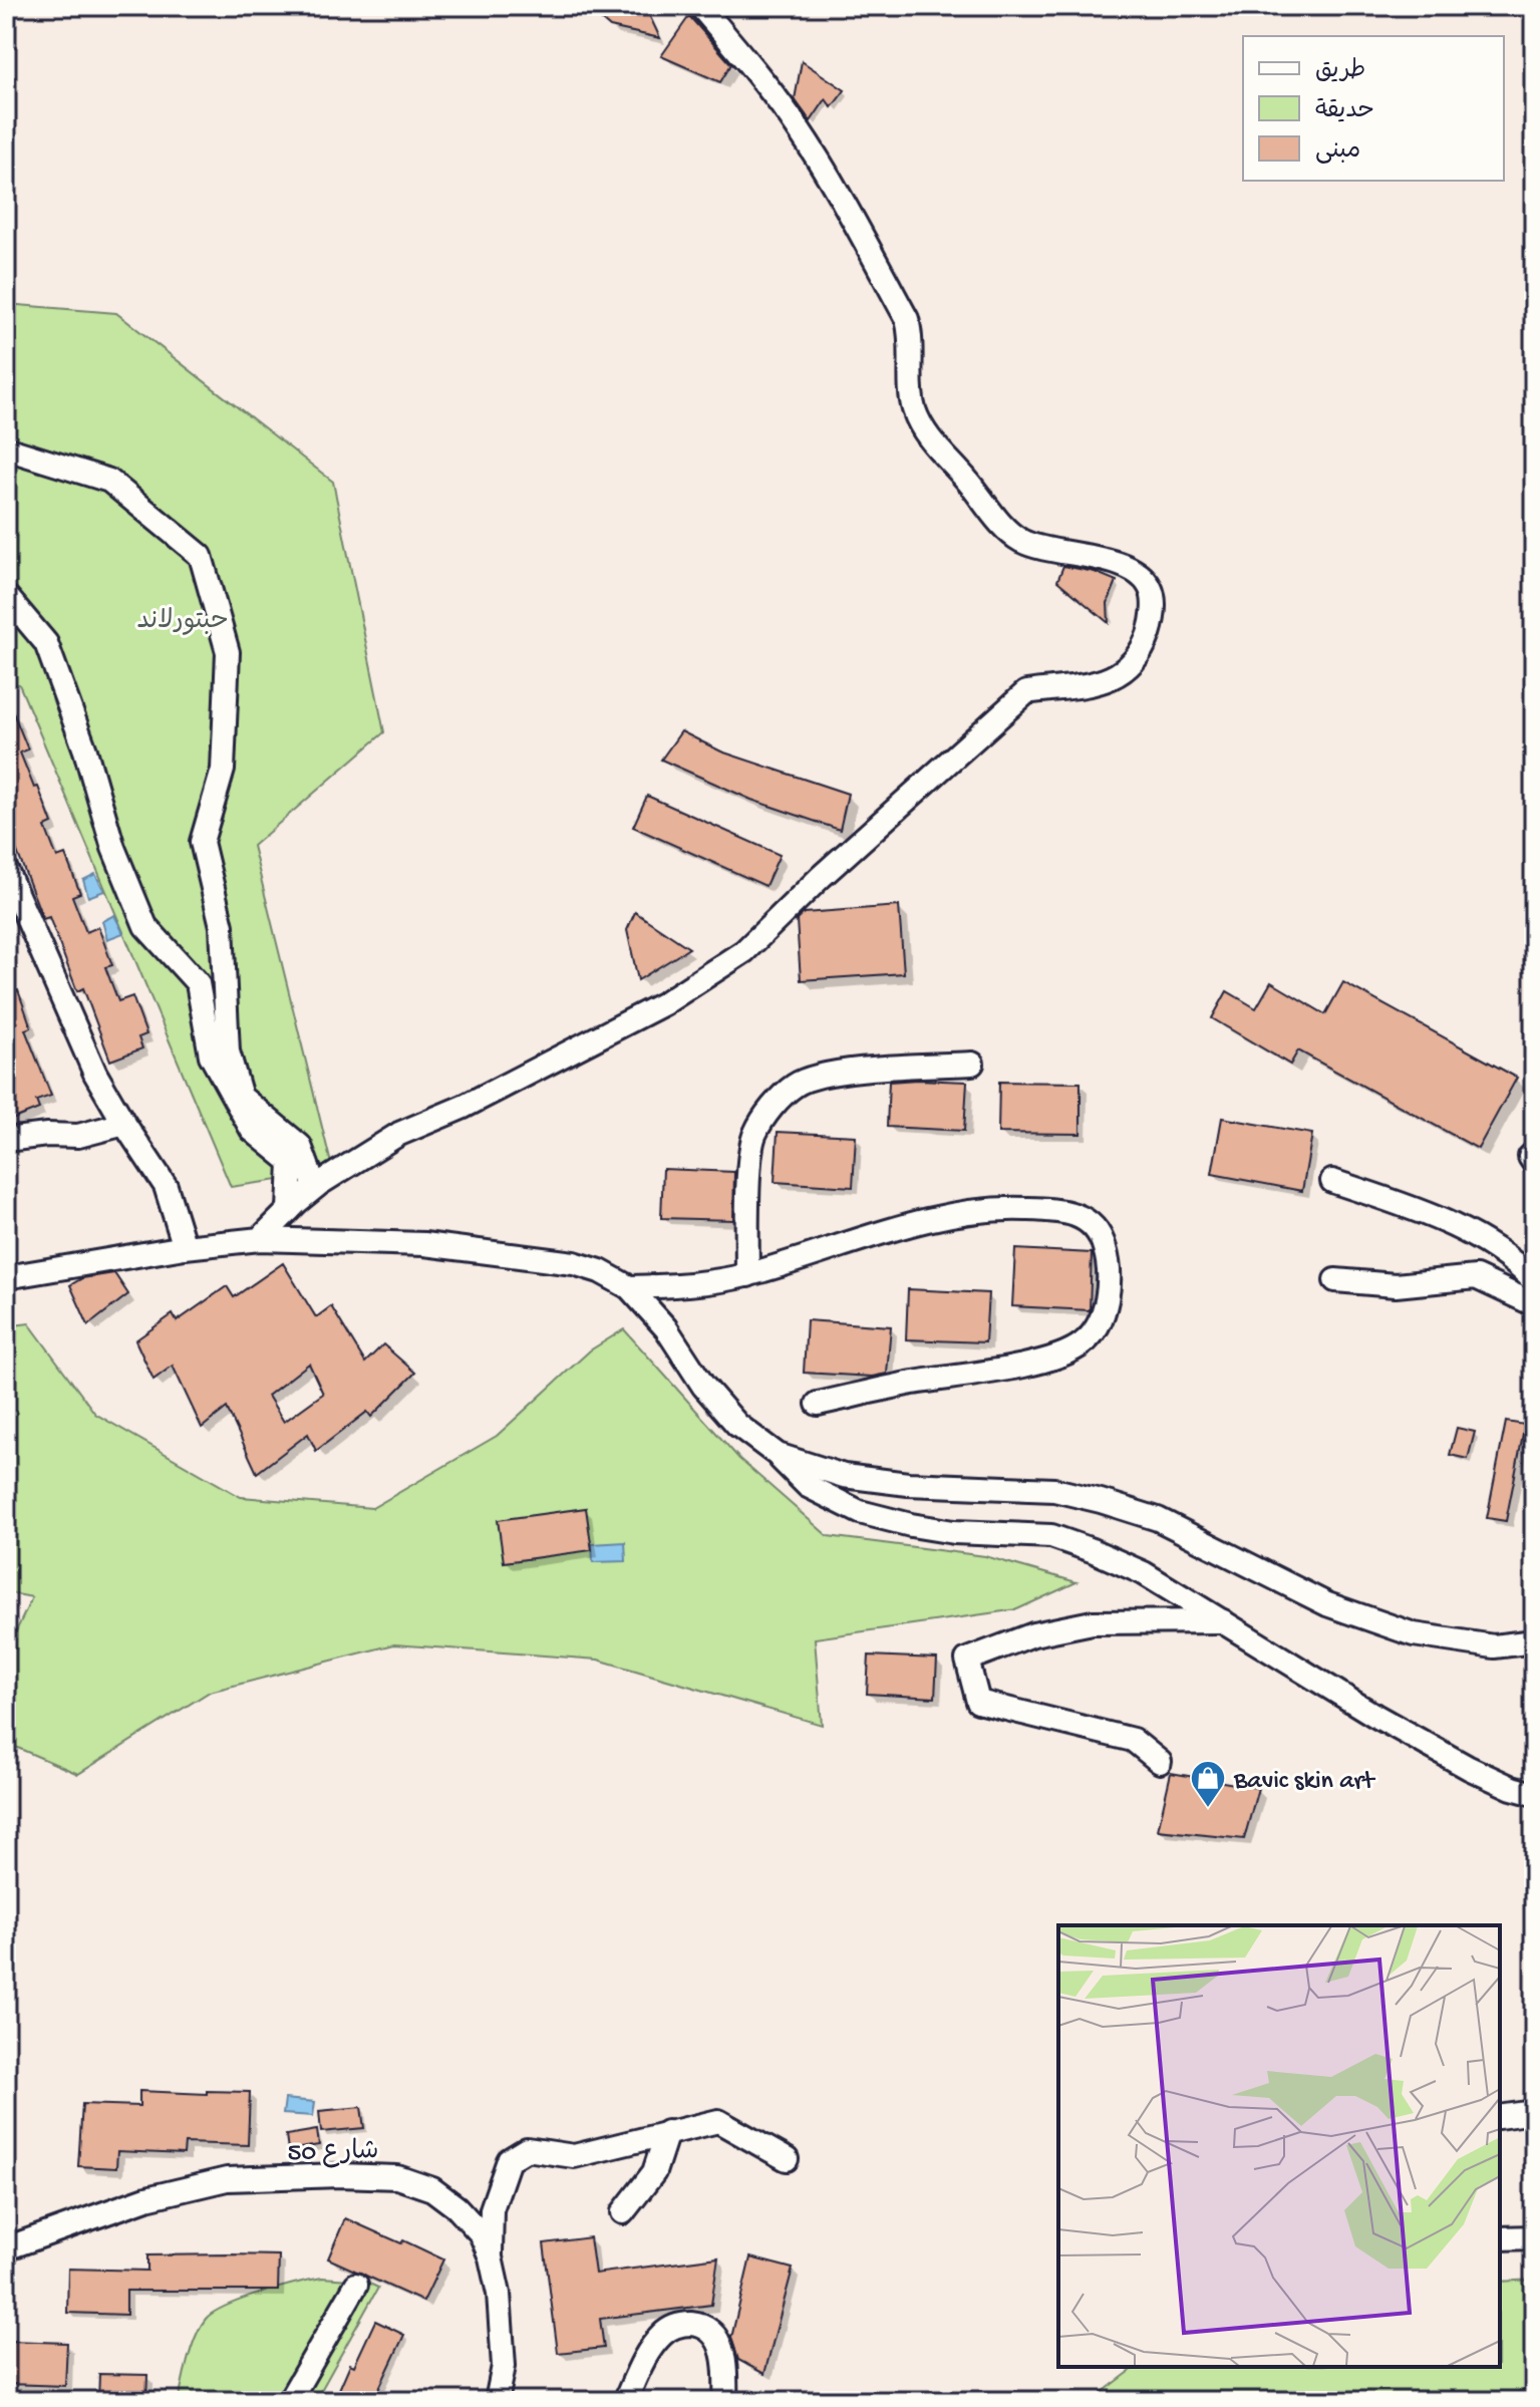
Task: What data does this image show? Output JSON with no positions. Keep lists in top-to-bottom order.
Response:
{
  "streets": {
    "street": ["شارع 50"]
  },
  "parks": ["حبتورلاند"],
  "places": {
    "shop": ["Bavic skin art"]
  },
  "legend": ["طريق", "حديقة", "مبنى"]
}
